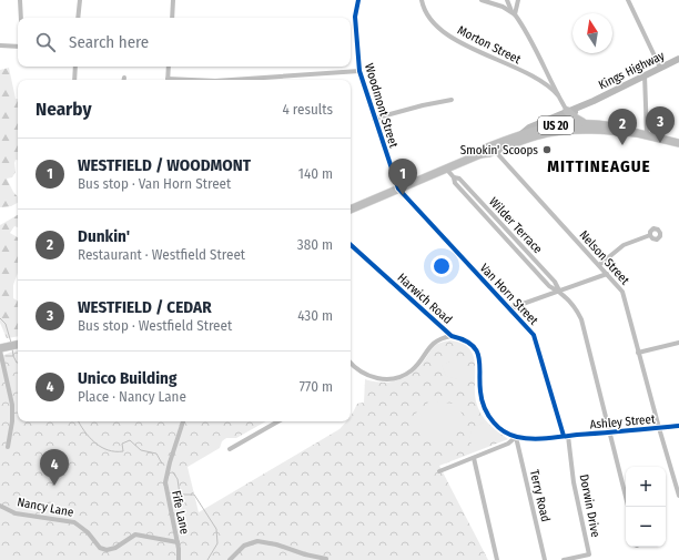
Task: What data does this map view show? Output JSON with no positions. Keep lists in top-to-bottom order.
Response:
{
  "streets": {
    "main road": ["Kings Highway", "US 20"],
    "street": [
      "Morton Street",
      "Woodmont Street",
      "Wilder Terrace",
      "Nelson Street",
      "Van Horn Street",
      "Harwich Road",
      "Ashley Street",
      "Terry Road",
      "Dorwin Drive",
      "Nancy Lane",
      "Fife Lane"
    ]
  },
  "crossings": [
    ["Kings Highway", "US 20"],
    ["Woodmont Street", "US 20"],
    ["Woodmont Street", "Van Horn Street"],
    ["US 20", "Wilder Terrace"],
    ["US 20", "Nelson Street"],
    ["US 20", "Van Horn Street"],
    ["Wilder Terrace", "Ashley Street"],
    ["Nelson Street", "Ashley Street"],
    ["Van Horn Street", "Harwich Road"],
    ["Van Horn Street", "Ashley Street"],
    ["Van Horn Street", "Dorwin Drive"],
    ["Harwich Road", "Ashley Street"],
    ["Harwich Road", "Terry Road"],
    ["Harwich Road", "Dorwin Drive"],
    ["Ashley Street", "Dorwin Drive"],
    ["Nancy Lane", "Fife Lane"]
  ],
  "districts": ["MITTINEAGUE"],
  "places": ["Smokin' Scoops"],
  "north": "top",
  "page": {
    "search": "Search here",
    "heading": ["Nearby", "4 results"],
    "pins": [
      "3",
      "2",
      "1",
      "4"
    ],
    "list": [
      {
        "mark": "1",
        "name": "WESTFIELD / WOODMONT",
        "note": "Bus stop · Van Horn Street",
        "value": "140 m"
      },
      {
        "mark": "2",
        "name": "Dunkin'",
        "note": "Restaurant · Westfield Street",
        "value": "380 m"
      },
      {
        "mark": "3",
        "name": "WESTFIELD / CEDAR",
        "note": "Bus stop · Westfield Street",
        "value": "430 m"
      },
      {
        "mark": "4",
        "name": "Unico Building",
        "note": "Place · Nancy Lane",
        "value": "770 m"
      }
    ],
    "map_buttons": ["+", "−"]
  }
}
